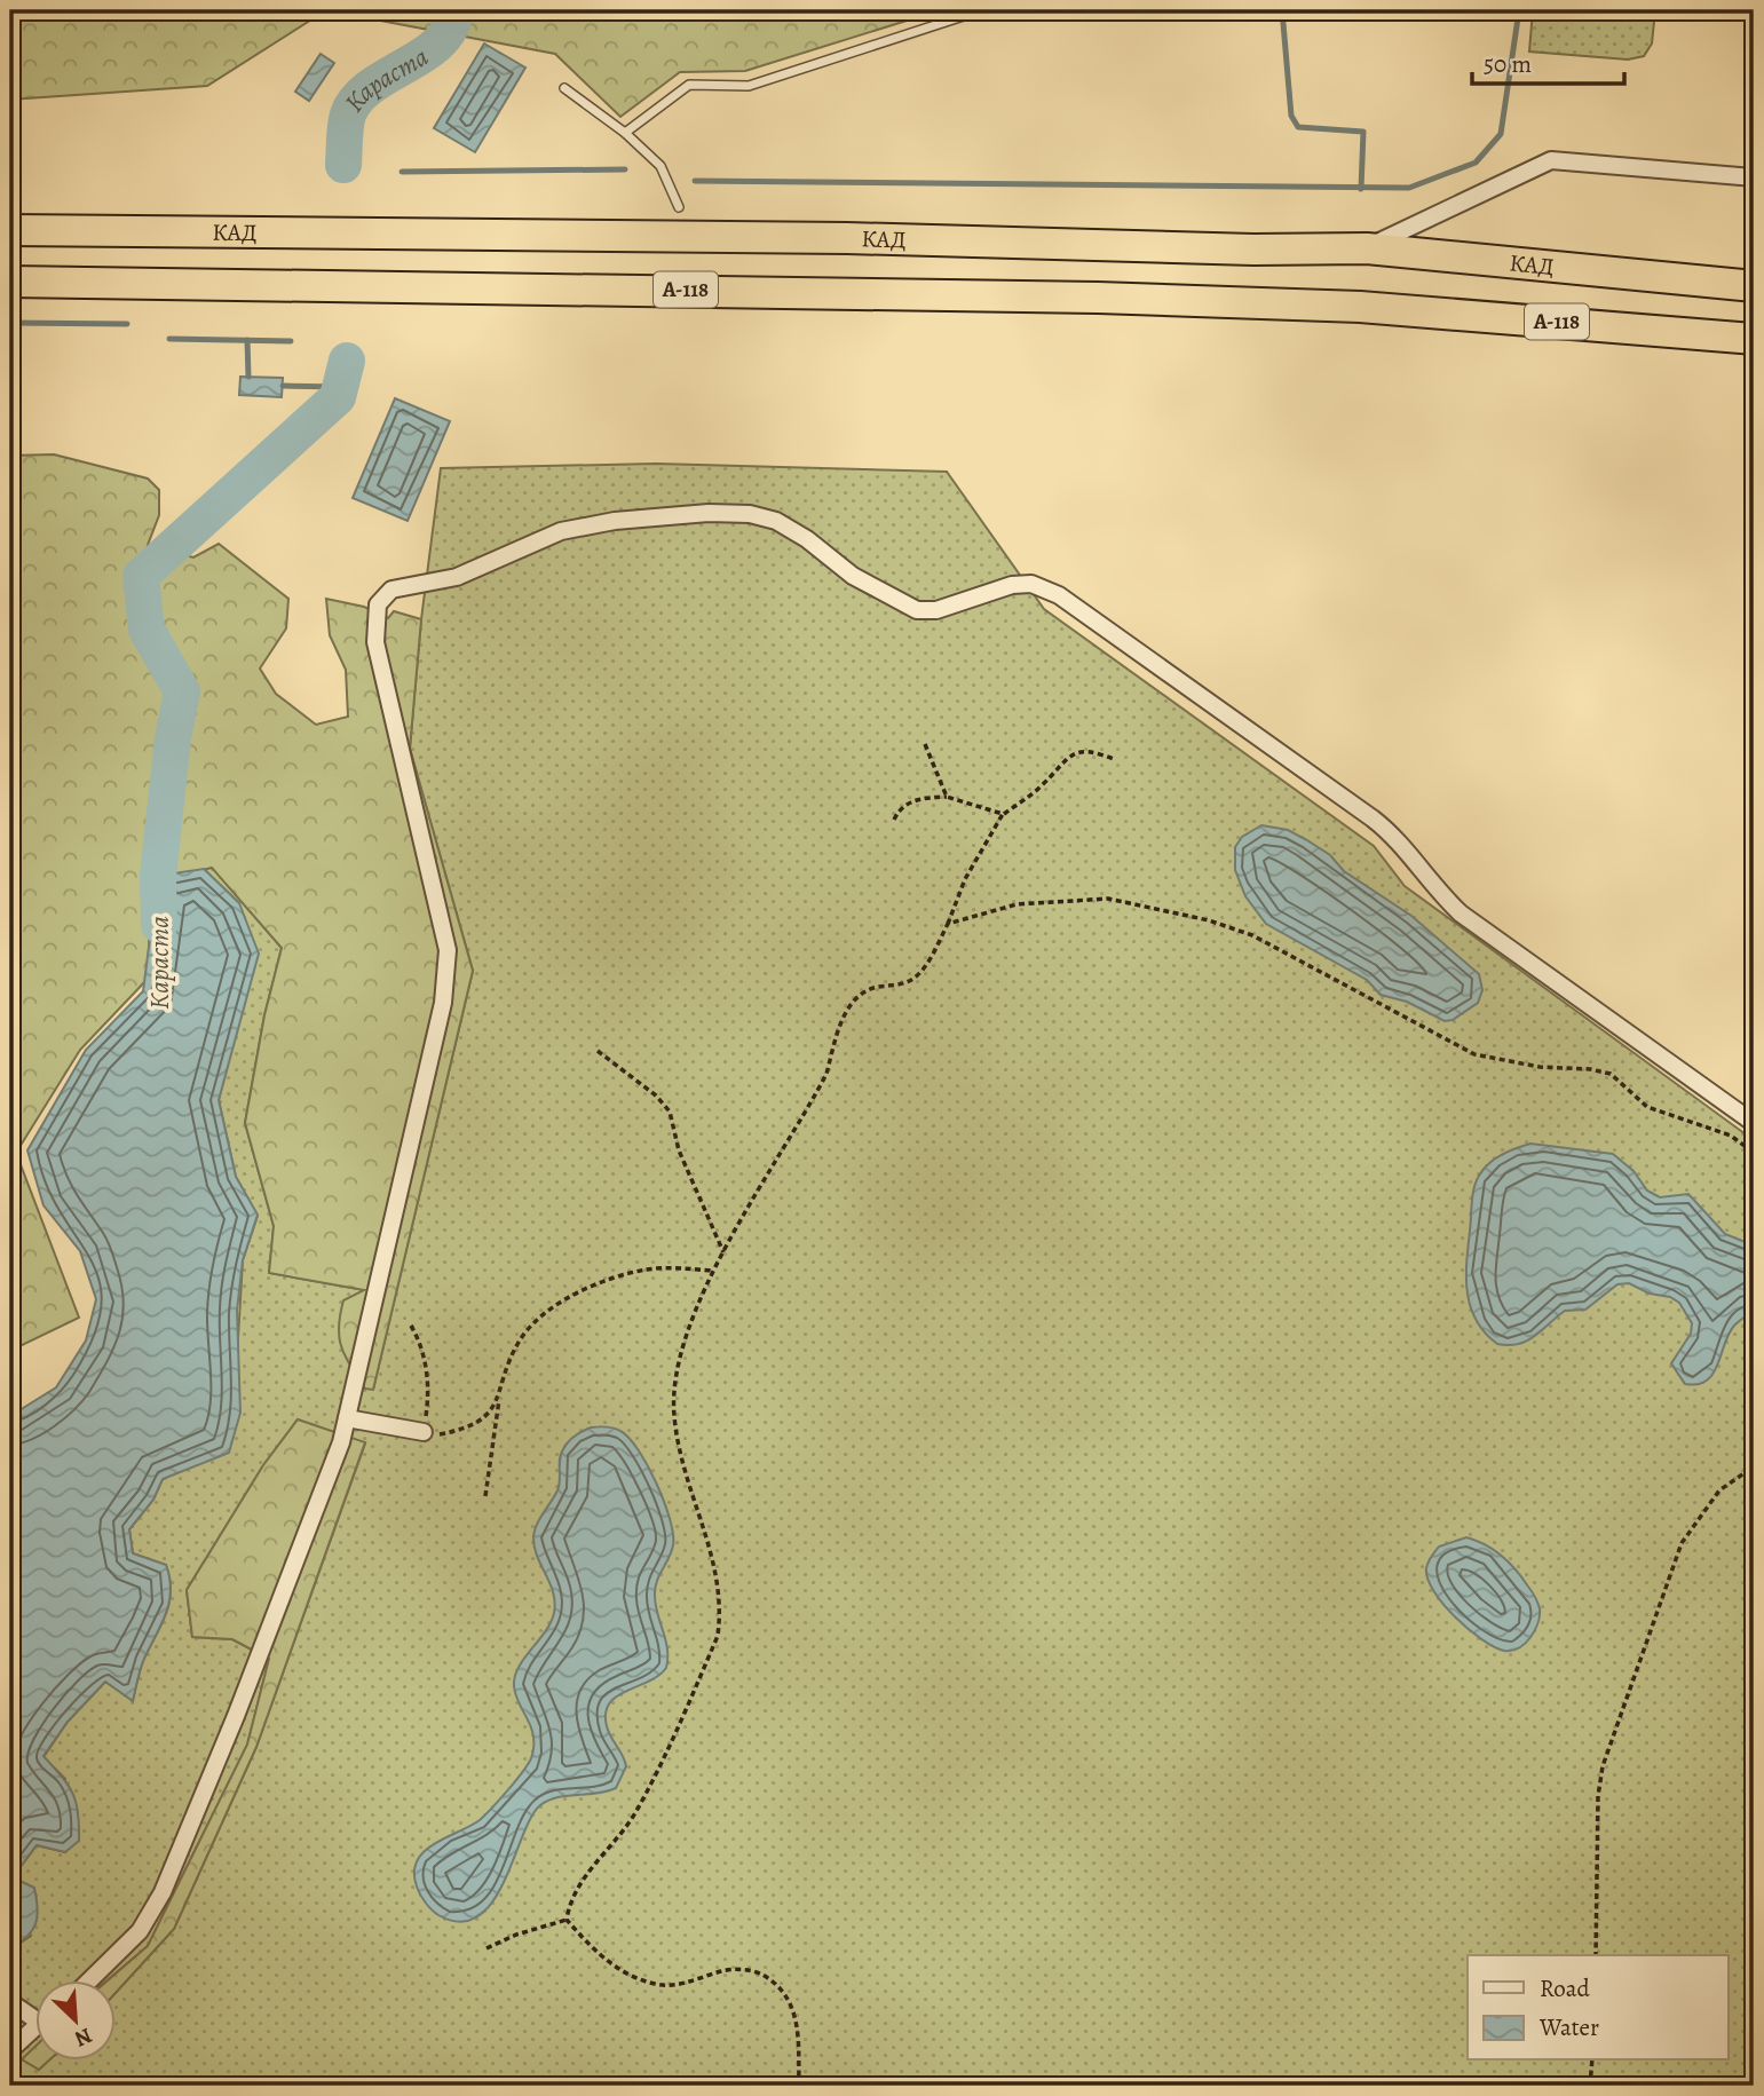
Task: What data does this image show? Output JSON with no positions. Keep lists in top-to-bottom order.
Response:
{
  "streets": {
    "highway": ["КАД", "А-118"]
  },
  "water": ["Караста"],
  "legend": ["Road", "Water"],
  "scale_bar": "50 m",
  "north": "bottom right"
}
